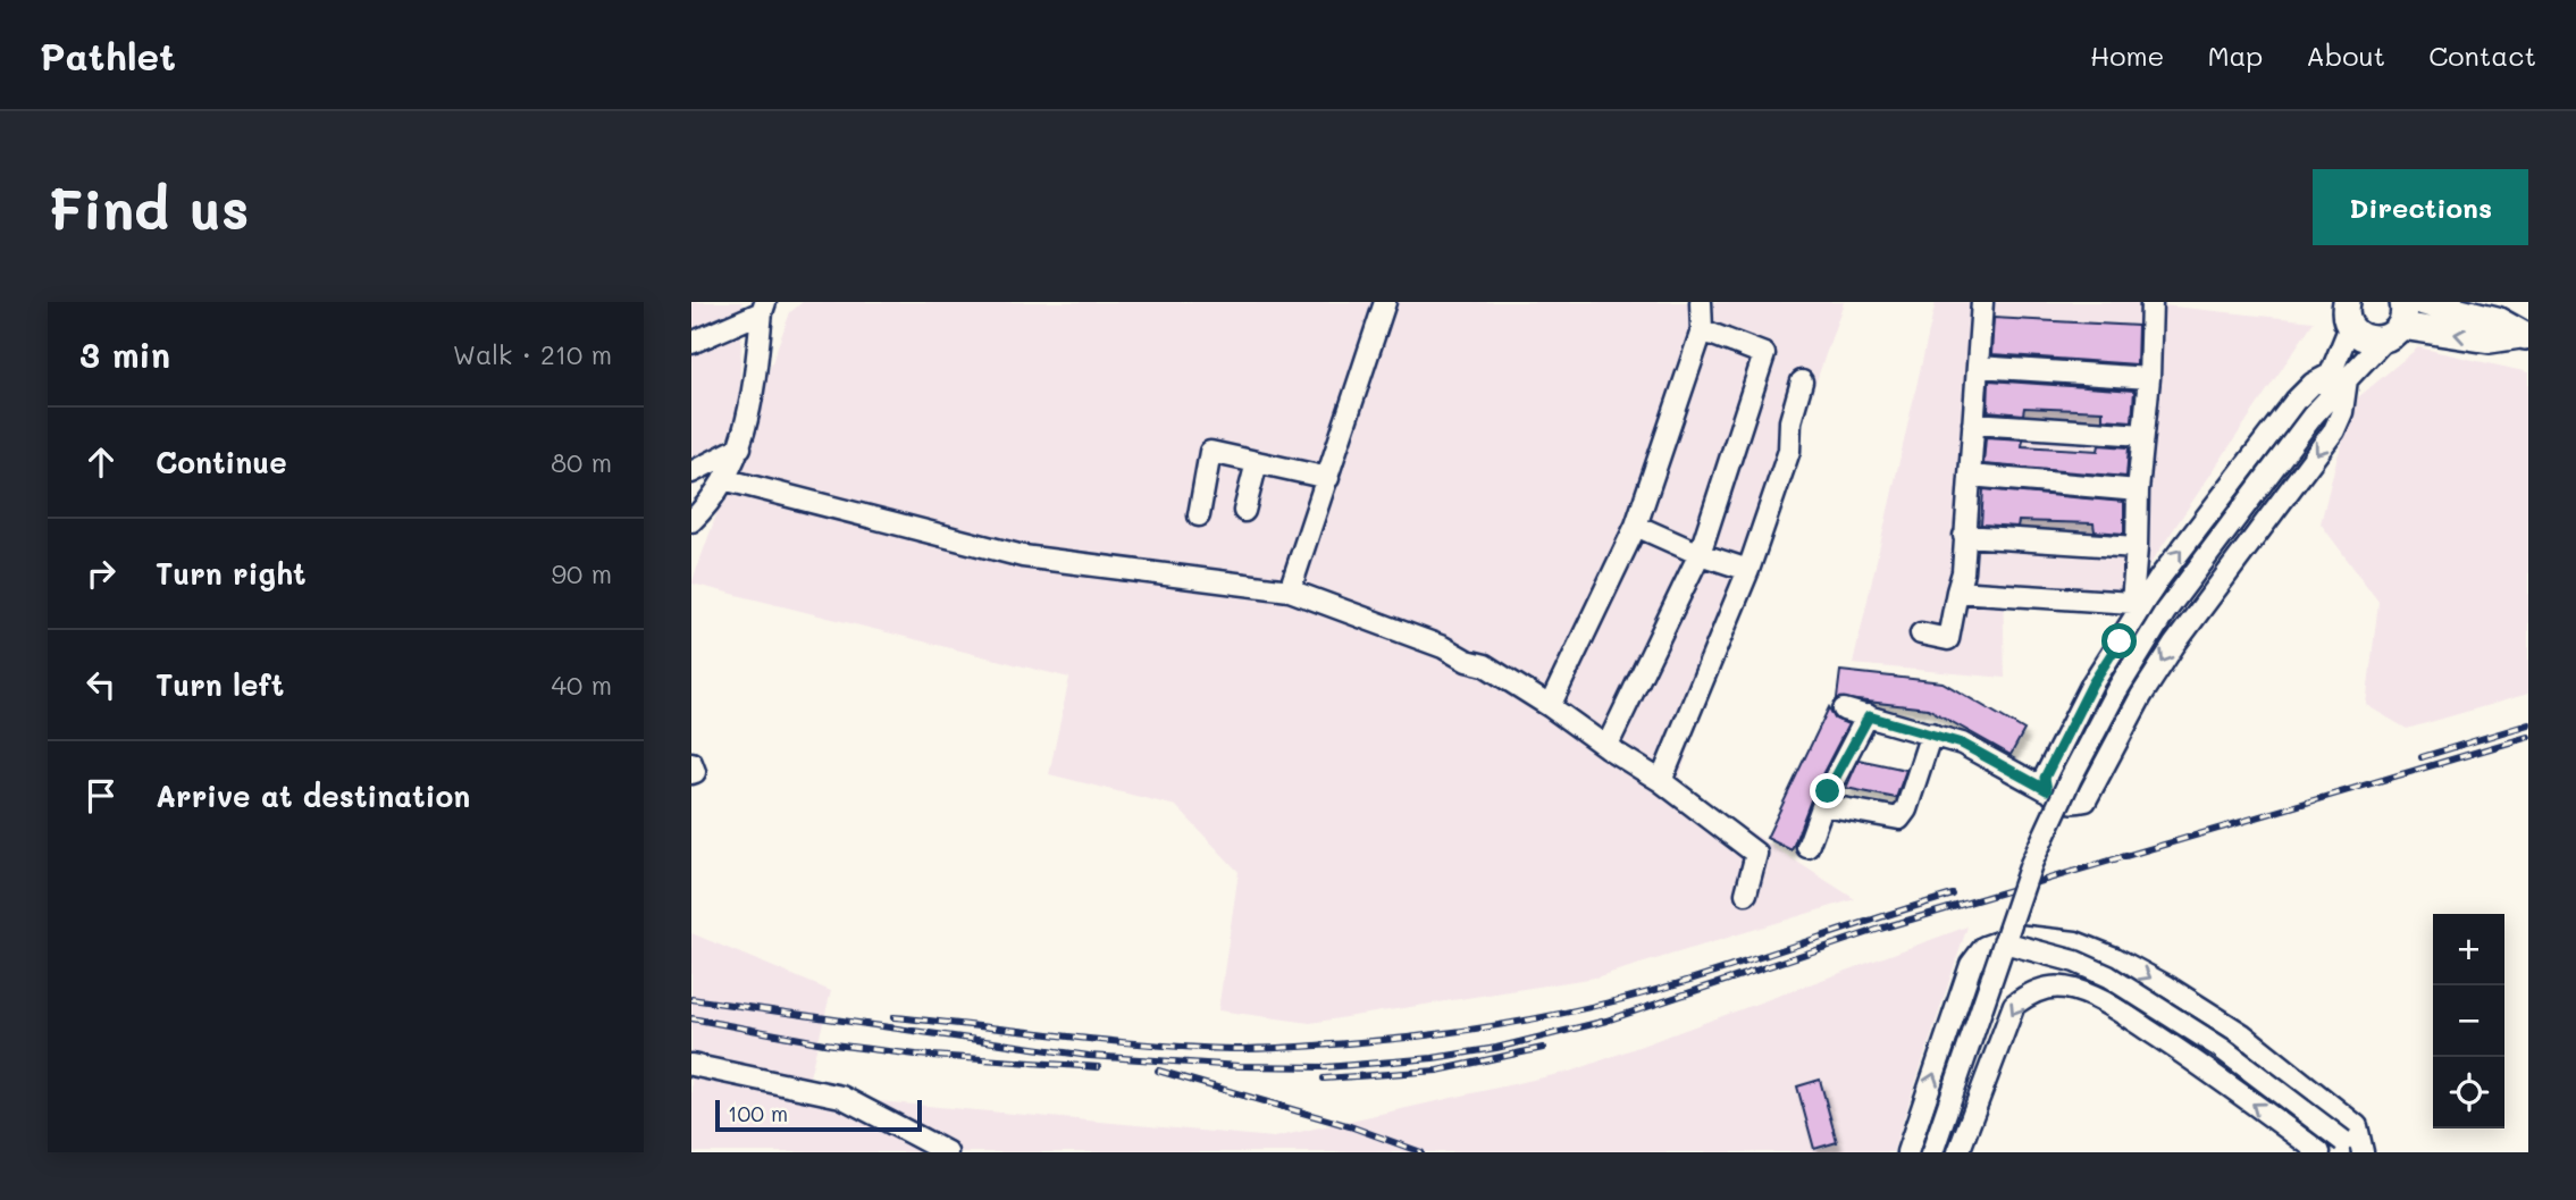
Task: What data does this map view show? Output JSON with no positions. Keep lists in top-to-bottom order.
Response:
{
  "scale_bar": "100 m",
  "page": {
    "header": "Pathlet",
    "nav": [
      "Home",
      "Map",
      "About",
      "Contact"
    ],
    "buttons": "Directions",
    "title": "Find us",
    "heading": ["3 min", "Walk · 210 m"],
    "list": [
      ["Continue", "80 m"],
      ["Turn right", "90 m"],
      ["Turn left", "40 m"],
      "Arrive at destination"
    ],
    "map_buttons": ["+", "−"],
    "scale": "100 m"
  }
}
